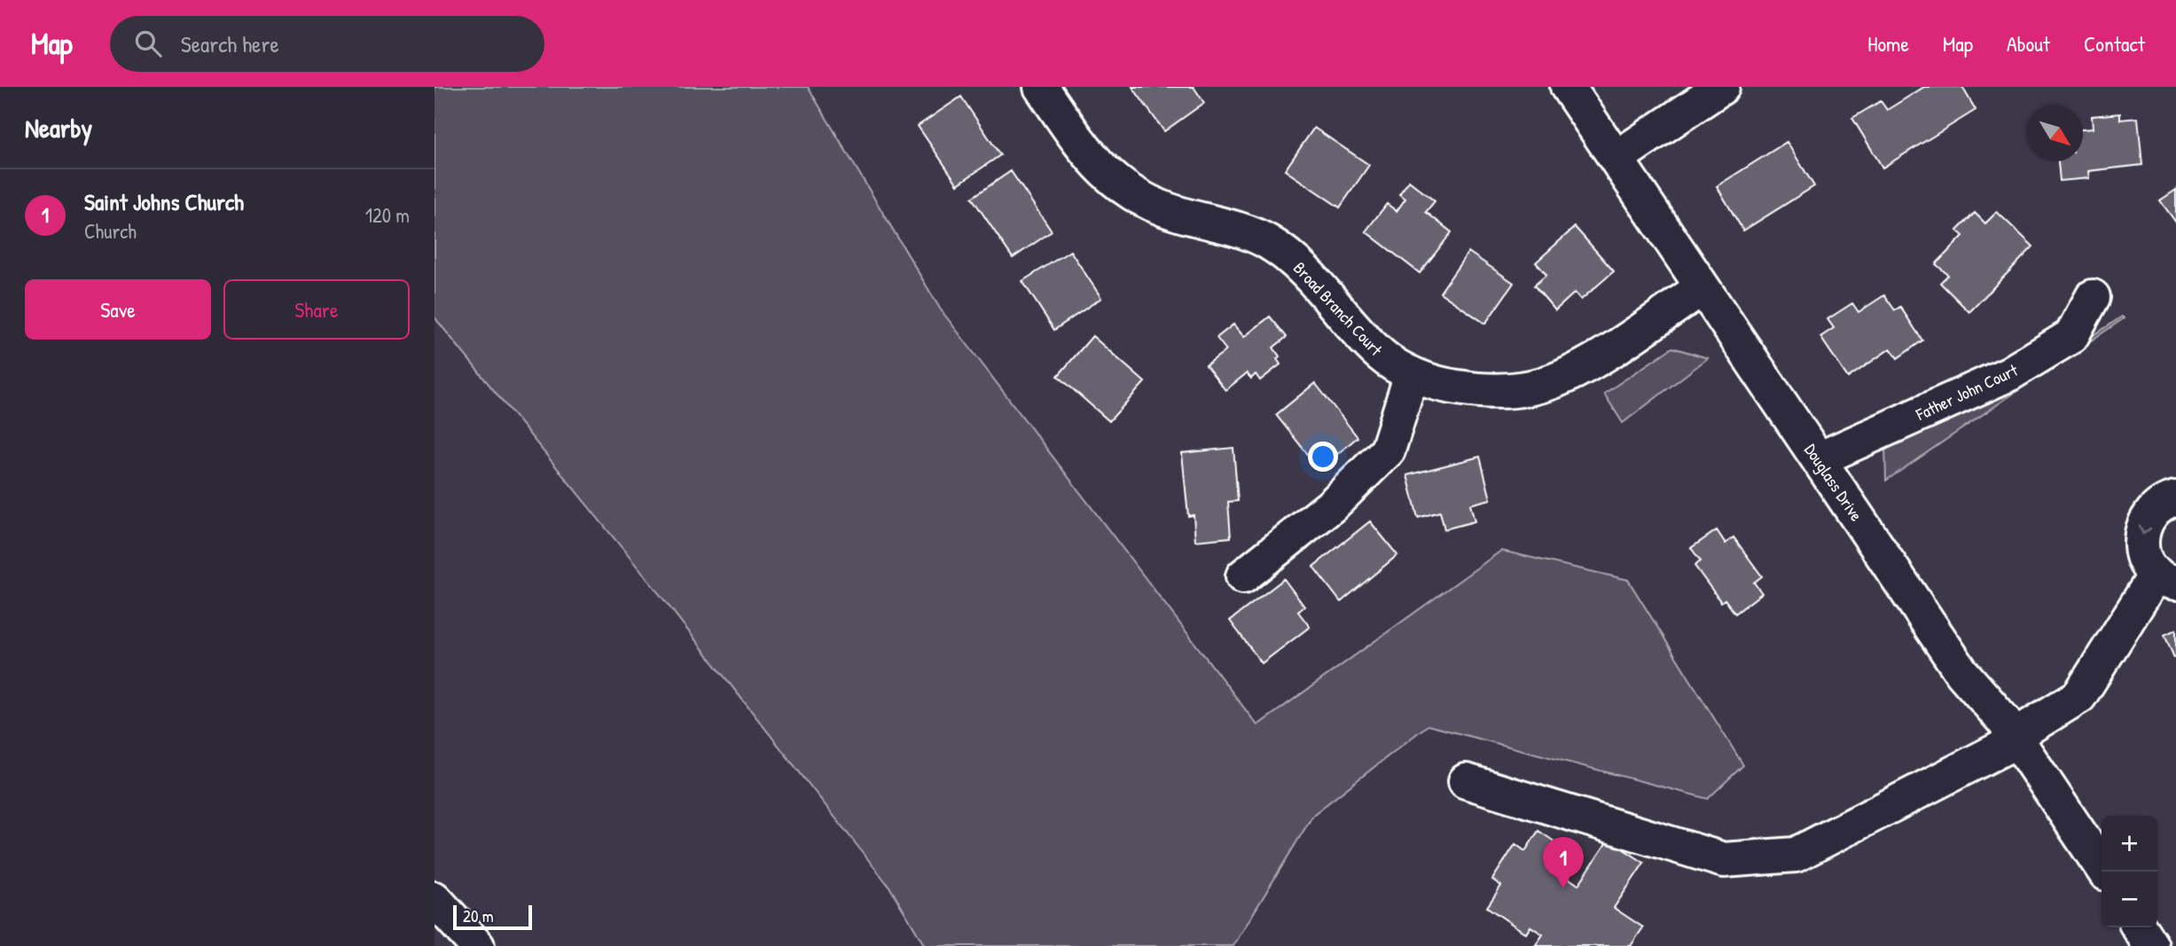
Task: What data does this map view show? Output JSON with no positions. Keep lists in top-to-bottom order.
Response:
{
  "streets": {
    "street": ["Broad Branch Court", "Father John Court", "Douglass Drive"]
  },
  "crossings": [
    ["Broad Branch Court", "Douglass Drive"],
    ["Father John Court", "Douglass Drive"]
  ],
  "scale_bar": "20 m",
  "north": "bottom right",
  "page": {
    "header": "Map",
    "search": "Search here",
    "nav": [
      "Home",
      "Map",
      "About",
      "Contact"
    ],
    "heading": "Nearby",
    "list": [
      {
        "mark": "1",
        "name": "Saint Johns Church",
        "note": "Church",
        "value": "120 m"
      }
    ],
    "buttons": ["Save", "Share"],
    "map_buttons": ["+", "−"],
    "pins": "1",
    "scale": "20 m"
  }
}
